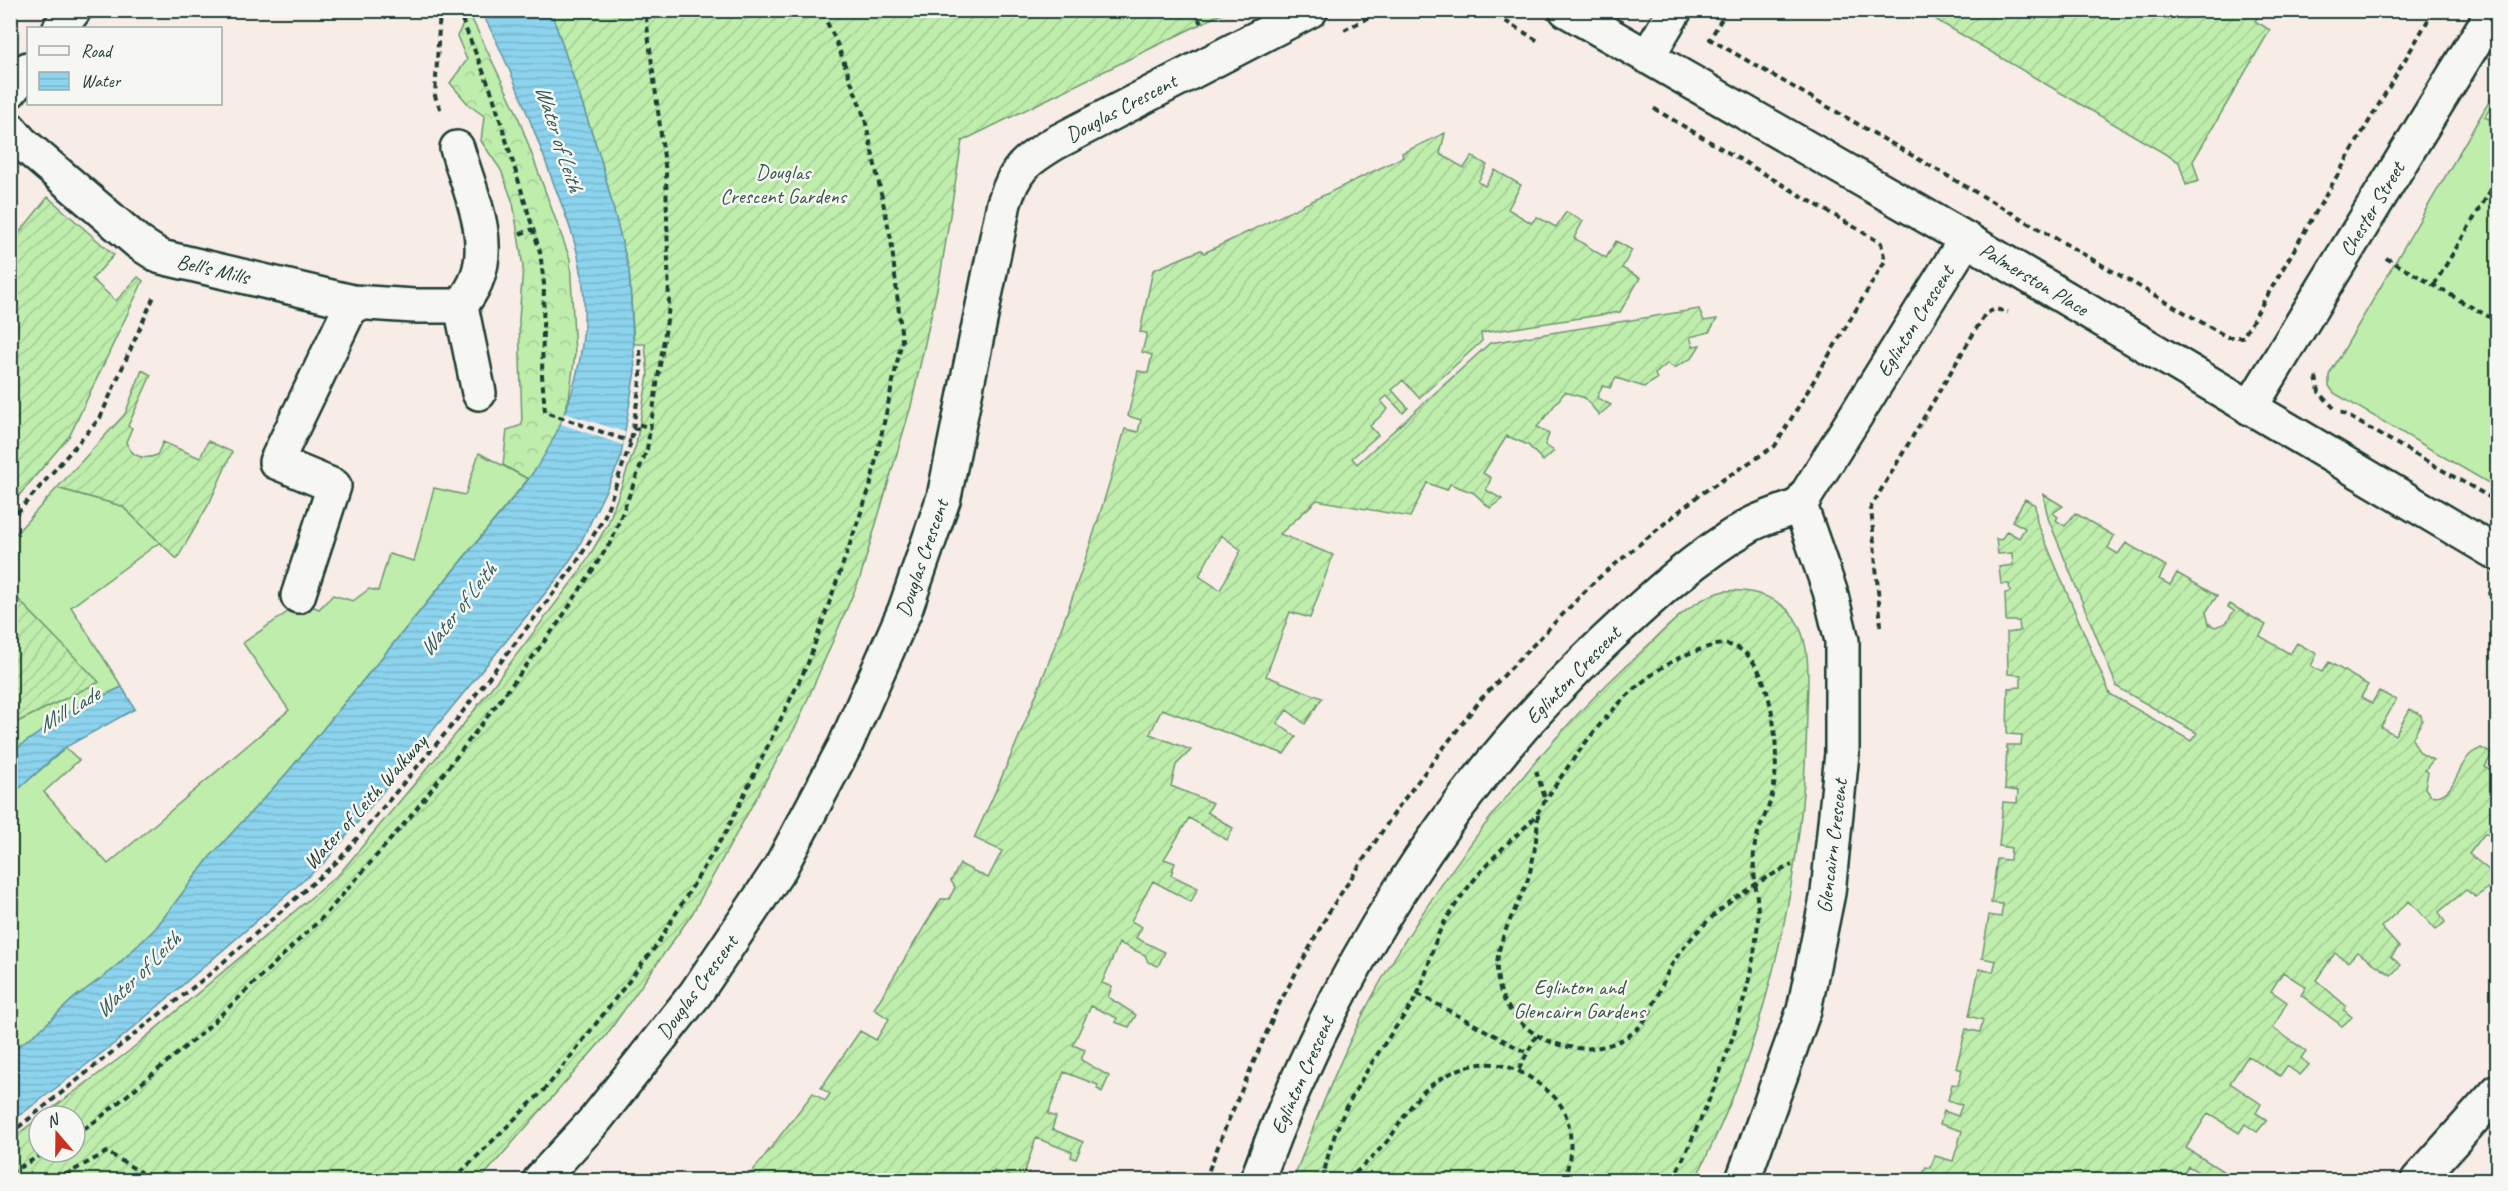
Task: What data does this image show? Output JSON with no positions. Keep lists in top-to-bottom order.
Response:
{
  "streets": {
    "street": [
      "Douglas Crescent",
      "Chester Street",
      "Bell's Mills",
      "Palmerston Place",
      "Eglinton Crescent",
      "Glencairn Crescent"
    ],
    "path": ["Water of Leith Walkway"]
  },
  "crossings": [
    ["Chester Street", "Palmerston Place"],
    ["Palmerston Place", "Eglinton Crescent"],
    ["Eglinton Crescent", "Glencairn Crescent"]
  ],
  "water": ["Water of Leith", "Mill Lade"],
  "parks": ["Douglas Crescent Gardens", "Eglinton and Glencairn Gardens"],
  "legend": ["Road", "Water"],
  "north": "top"
}
